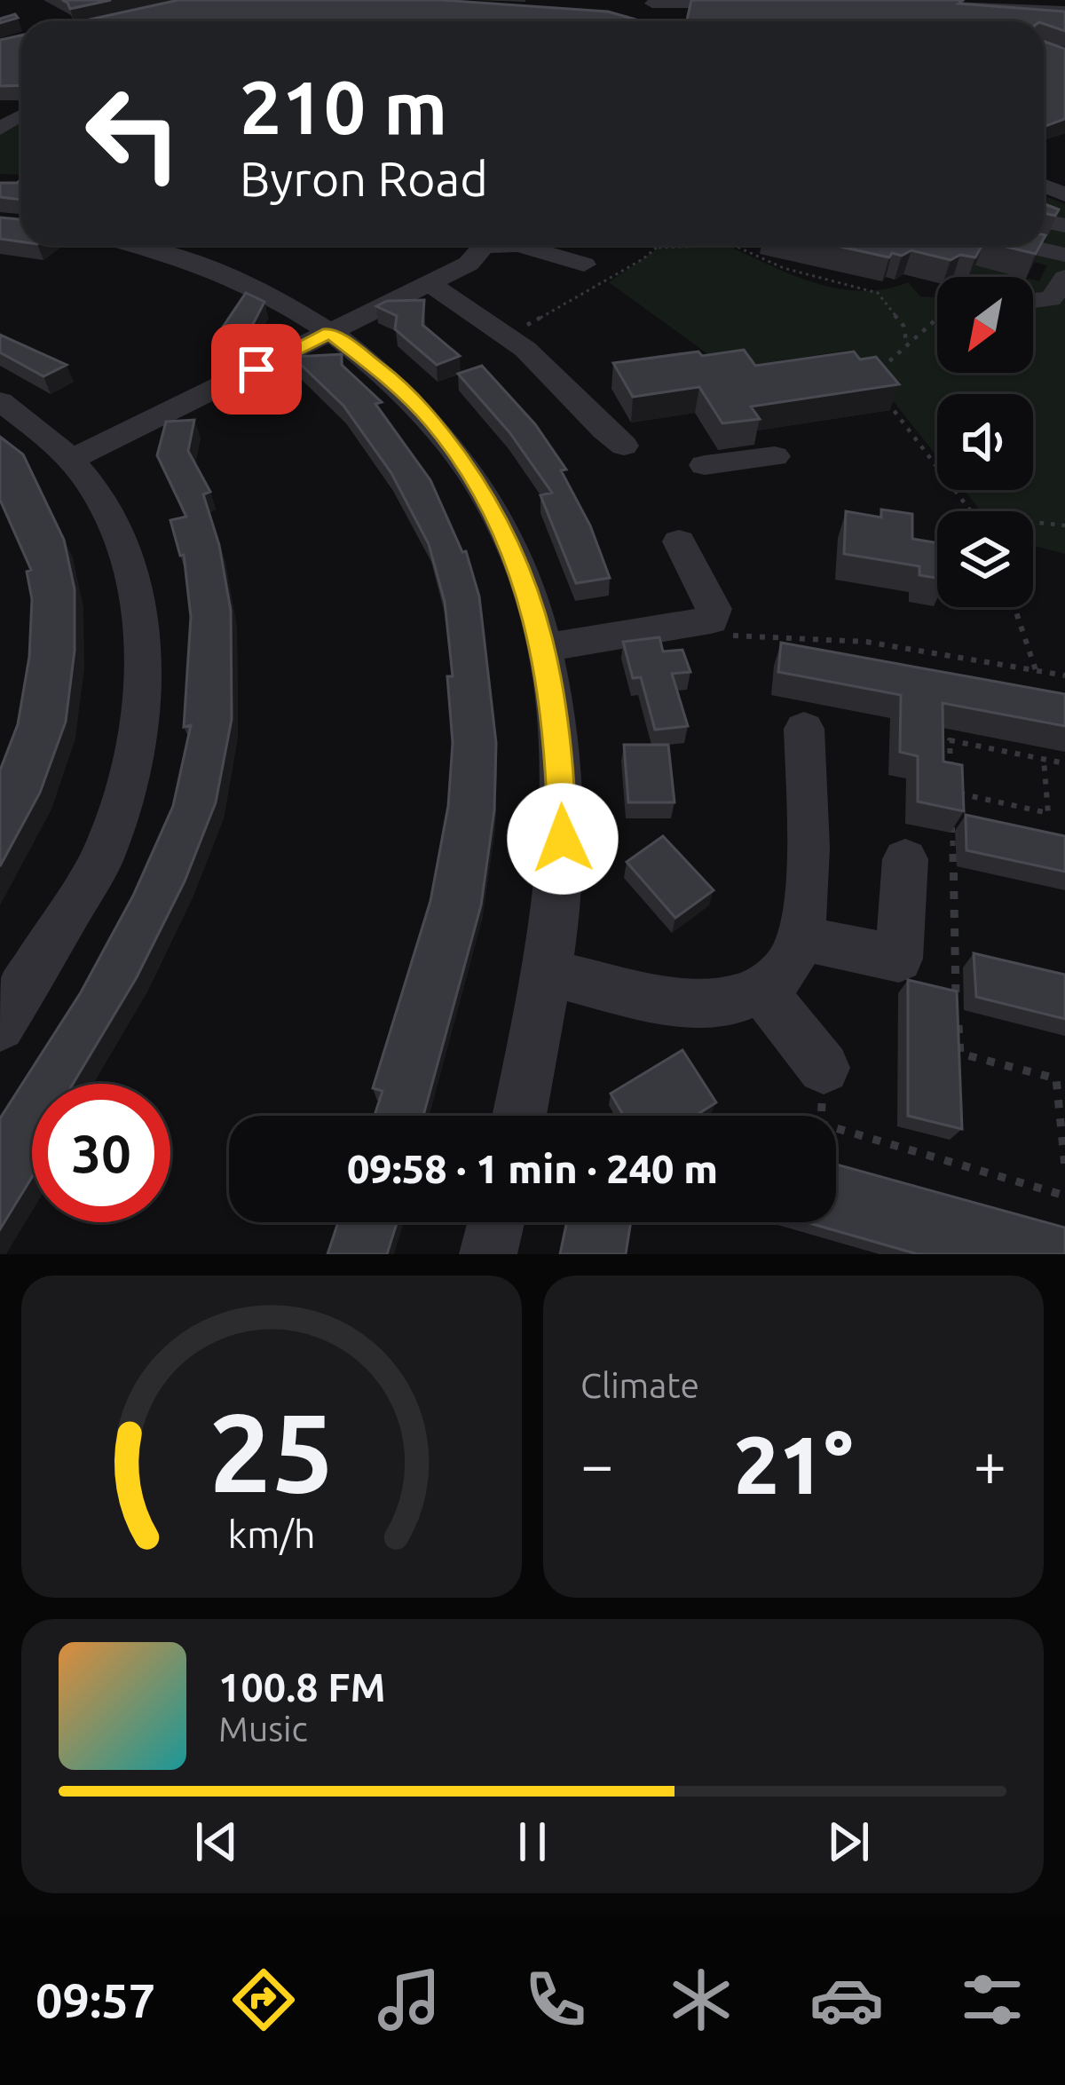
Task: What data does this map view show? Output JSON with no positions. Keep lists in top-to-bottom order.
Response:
{
  "north": "bottom left",
  "page": {
    "turn": ["210 m", "Byron Road"],
    "limit": "30",
    "trip": "09:58 · 1 min · 240 m",
    "tile": "Climate",
    "heat": ["−", "21°", "+"],
    "song": ["100.8 FM", "Music"],
    "tabs": "09:57",
    "gauge": ["25", "km/h"]
  }
}
